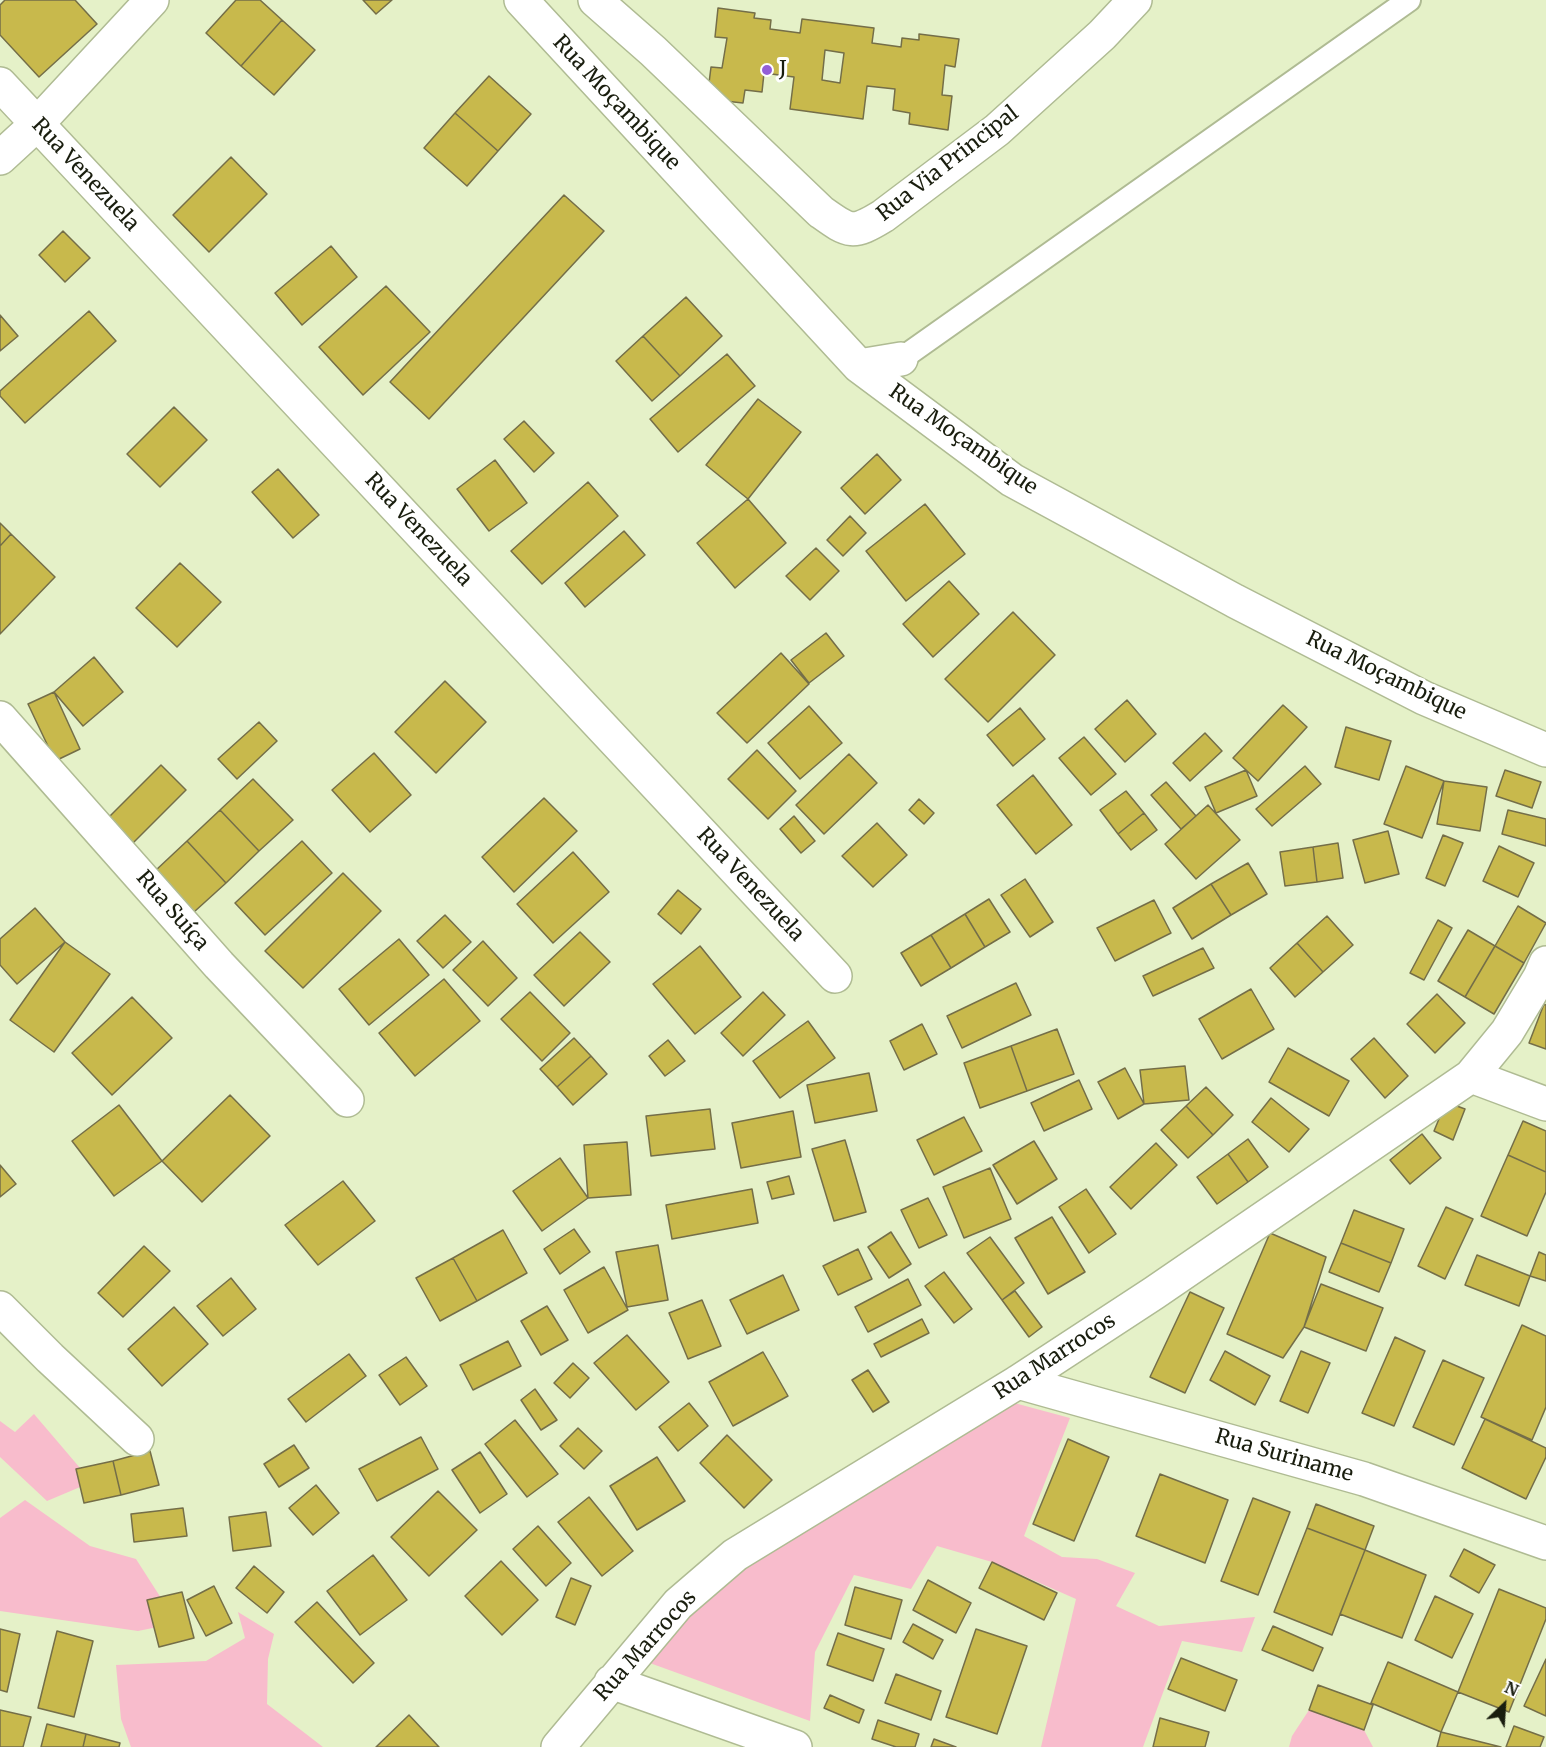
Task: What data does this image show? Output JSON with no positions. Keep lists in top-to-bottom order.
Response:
{
  "streets": {
    "street": [
      "Rua Moçambique",
      "Rua Via Principal",
      "Rua Venezuela",
      "Rua Suíça",
      "Rua Marrocos",
      "Rua Suriname"
    ]
  },
  "crossings": [
    ["Rua Marrocos", "Rua Suriname"]
  ],
  "places": ["J"],
  "north": "top right"
}
